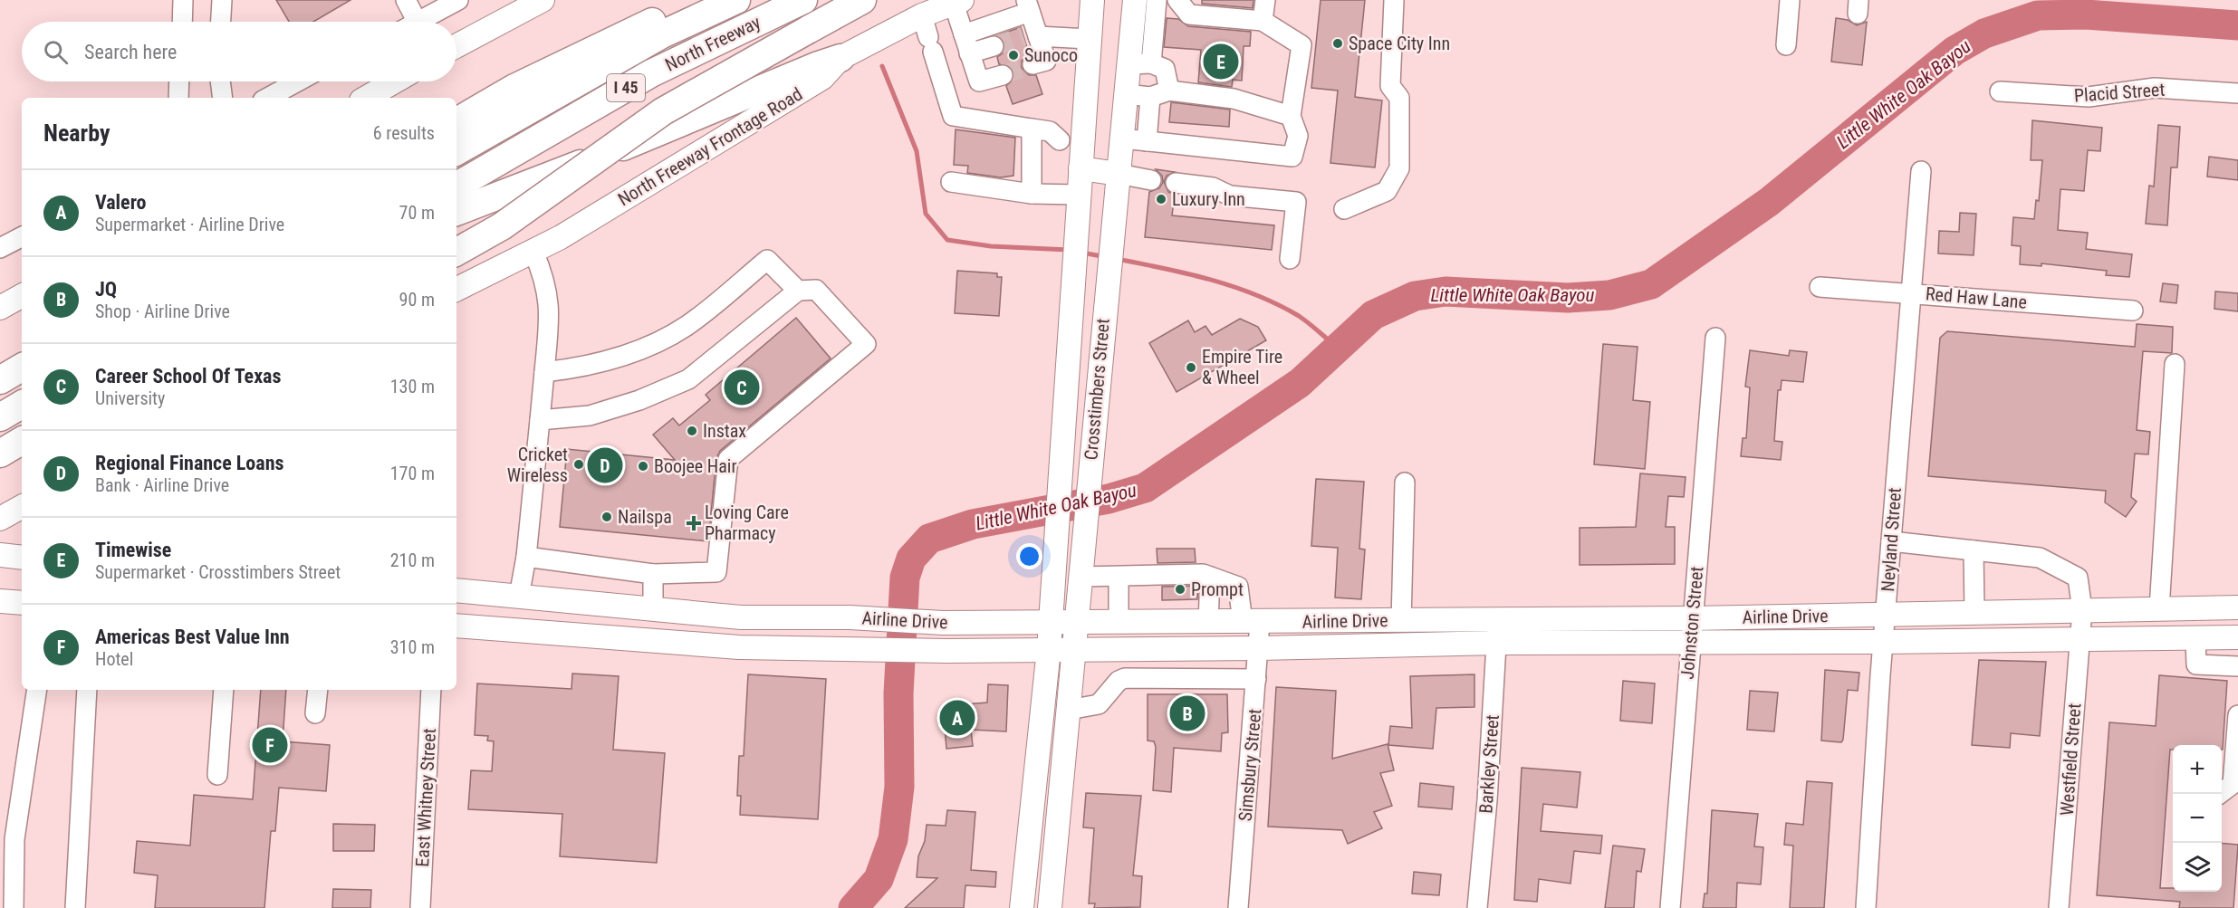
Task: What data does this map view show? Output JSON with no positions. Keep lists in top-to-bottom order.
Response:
{
  "streets": {
    "highway": ["North Freeway", "I 45"],
    "main road": ["North Freeway Frontage Road", "Crosstimbers Street", "Airline Drive"],
    "street": [
      "Placid Street",
      "Red Haw Lane",
      "Neyland Street",
      "Johnston Street",
      "Westfield Street",
      "Barkley Street",
      "Simsbury Street",
      "East Whitney Street"
    ]
  },
  "crossings": [
    ["Red Haw Lane", "Neyland Street"],
    ["Crosstimbers Street", "Airline Drive"],
    ["Neyland Street", "Airline Drive"],
    ["Airline Drive", "Johnston Street"],
    ["Airline Drive", "Westfield Street"],
    ["Airline Drive", "Barkley Street"],
    ["Airline Drive", "Simsbury Street"]
  ],
  "water": ["Little White Oak Bayou"],
  "places": {
    "other": [
      "Space City Inn",
      "Sunoco",
      "Luxury Inn",
      "Empire Tire & Wheel",
      "Instax",
      "Cricket Wireless",
      "Boojee Hair",
      "Nailspa",
      "Prompt"
    ],
    "health": ["Loving Care Pharmacy"]
  },
  "page": {
    "search": "Search here",
    "pins": [
      "E",
      "C",
      "D",
      "B",
      "A",
      "F"
    ],
    "heading": ["Nearby", "6 results"],
    "list": [
      {
        "mark": "A",
        "name": "Valero",
        "note": "Supermarket · Airline Drive",
        "value": "70 m"
      },
      {
        "mark": "B",
        "name": "JQ",
        "note": "Shop · Airline Drive",
        "value": "90 m"
      },
      {
        "mark": "C",
        "name": "Career School Of Texas",
        "note": "University",
        "value": "130 m"
      },
      {
        "mark": "D",
        "name": "Regional Finance Loans",
        "note": "Bank · Airline Drive",
        "value": "170 m"
      },
      {
        "mark": "E",
        "name": "Timewise",
        "note": "Supermarket · Crosstimbers Street",
        "value": "210 m"
      },
      {
        "mark": "F",
        "name": "Americas Best Value Inn",
        "note": "Hotel",
        "value": "310 m"
      }
    ],
    "map_buttons": ["+", "−"]
  }
}
